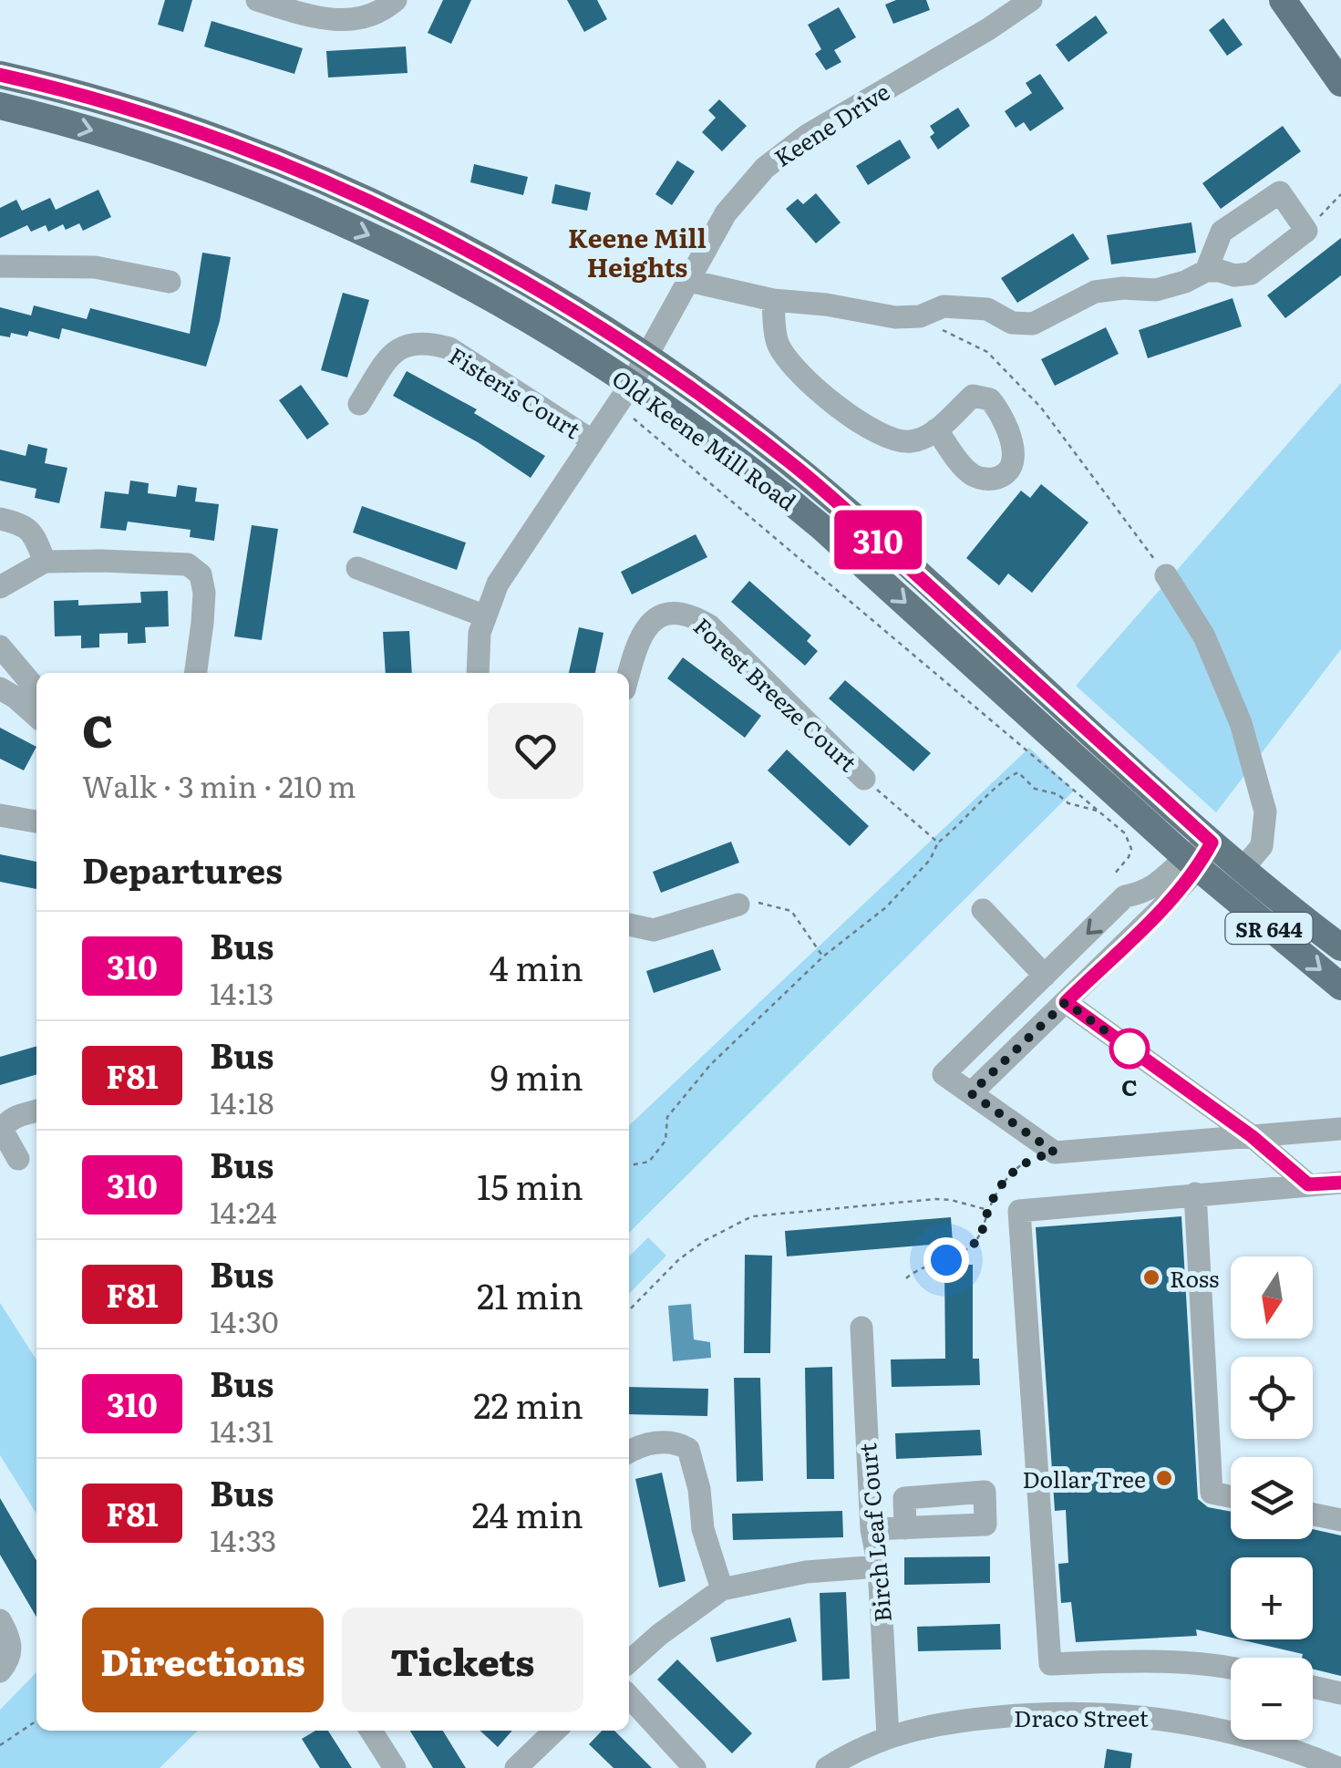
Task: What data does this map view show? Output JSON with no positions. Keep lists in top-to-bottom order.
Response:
{
  "streets": {
    "main road": ["Old Keene Mill Road", "SR 644"],
    "street": [
      "Keene Drive",
      "Fisteris Court",
      "Forest Breeze Court",
      "Birch Leaf Court",
      "Draco Street"
    ]
  },
  "crossings": [
    ["Keene Drive", "Fisteris Court"],
    ["Keene Drive", "Old Keene Mill Road"],
    ["Birch Leaf Court", "Draco Street"]
  ],
  "districts": ["Keene Mill Heights"],
  "places": ["C", "Ross", "Dollar Tree"],
  "lines": ["bus line 310"],
  "north": "bottom",
  "page": {
    "on_map": "310",
    "heading": [
      ["C", "Walk · 3 min · 210 m"],
      "Departures"
    ],
    "list": [
      {
        "mark": "310",
        "name": "Bus",
        "note": "14:13",
        "value": "4 min"
      },
      {
        "mark": "F81",
        "name": "Bus",
        "note": "14:18",
        "value": "9 min"
      },
      {
        "mark": "310",
        "name": "Bus",
        "note": "14:24",
        "value": "15 min"
      },
      {
        "mark": "F81",
        "name": "Bus",
        "note": "14:30",
        "value": "21 min"
      },
      {
        "mark": "310",
        "name": "Bus",
        "note": "14:31",
        "value": "22 min"
      },
      {
        "mark": "F81",
        "name": "Bus",
        "note": "14:33",
        "value": "24 min"
      }
    ],
    "map_buttons": ["+", "−"],
    "buttons": ["Directions", "Tickets"]
  }
}
